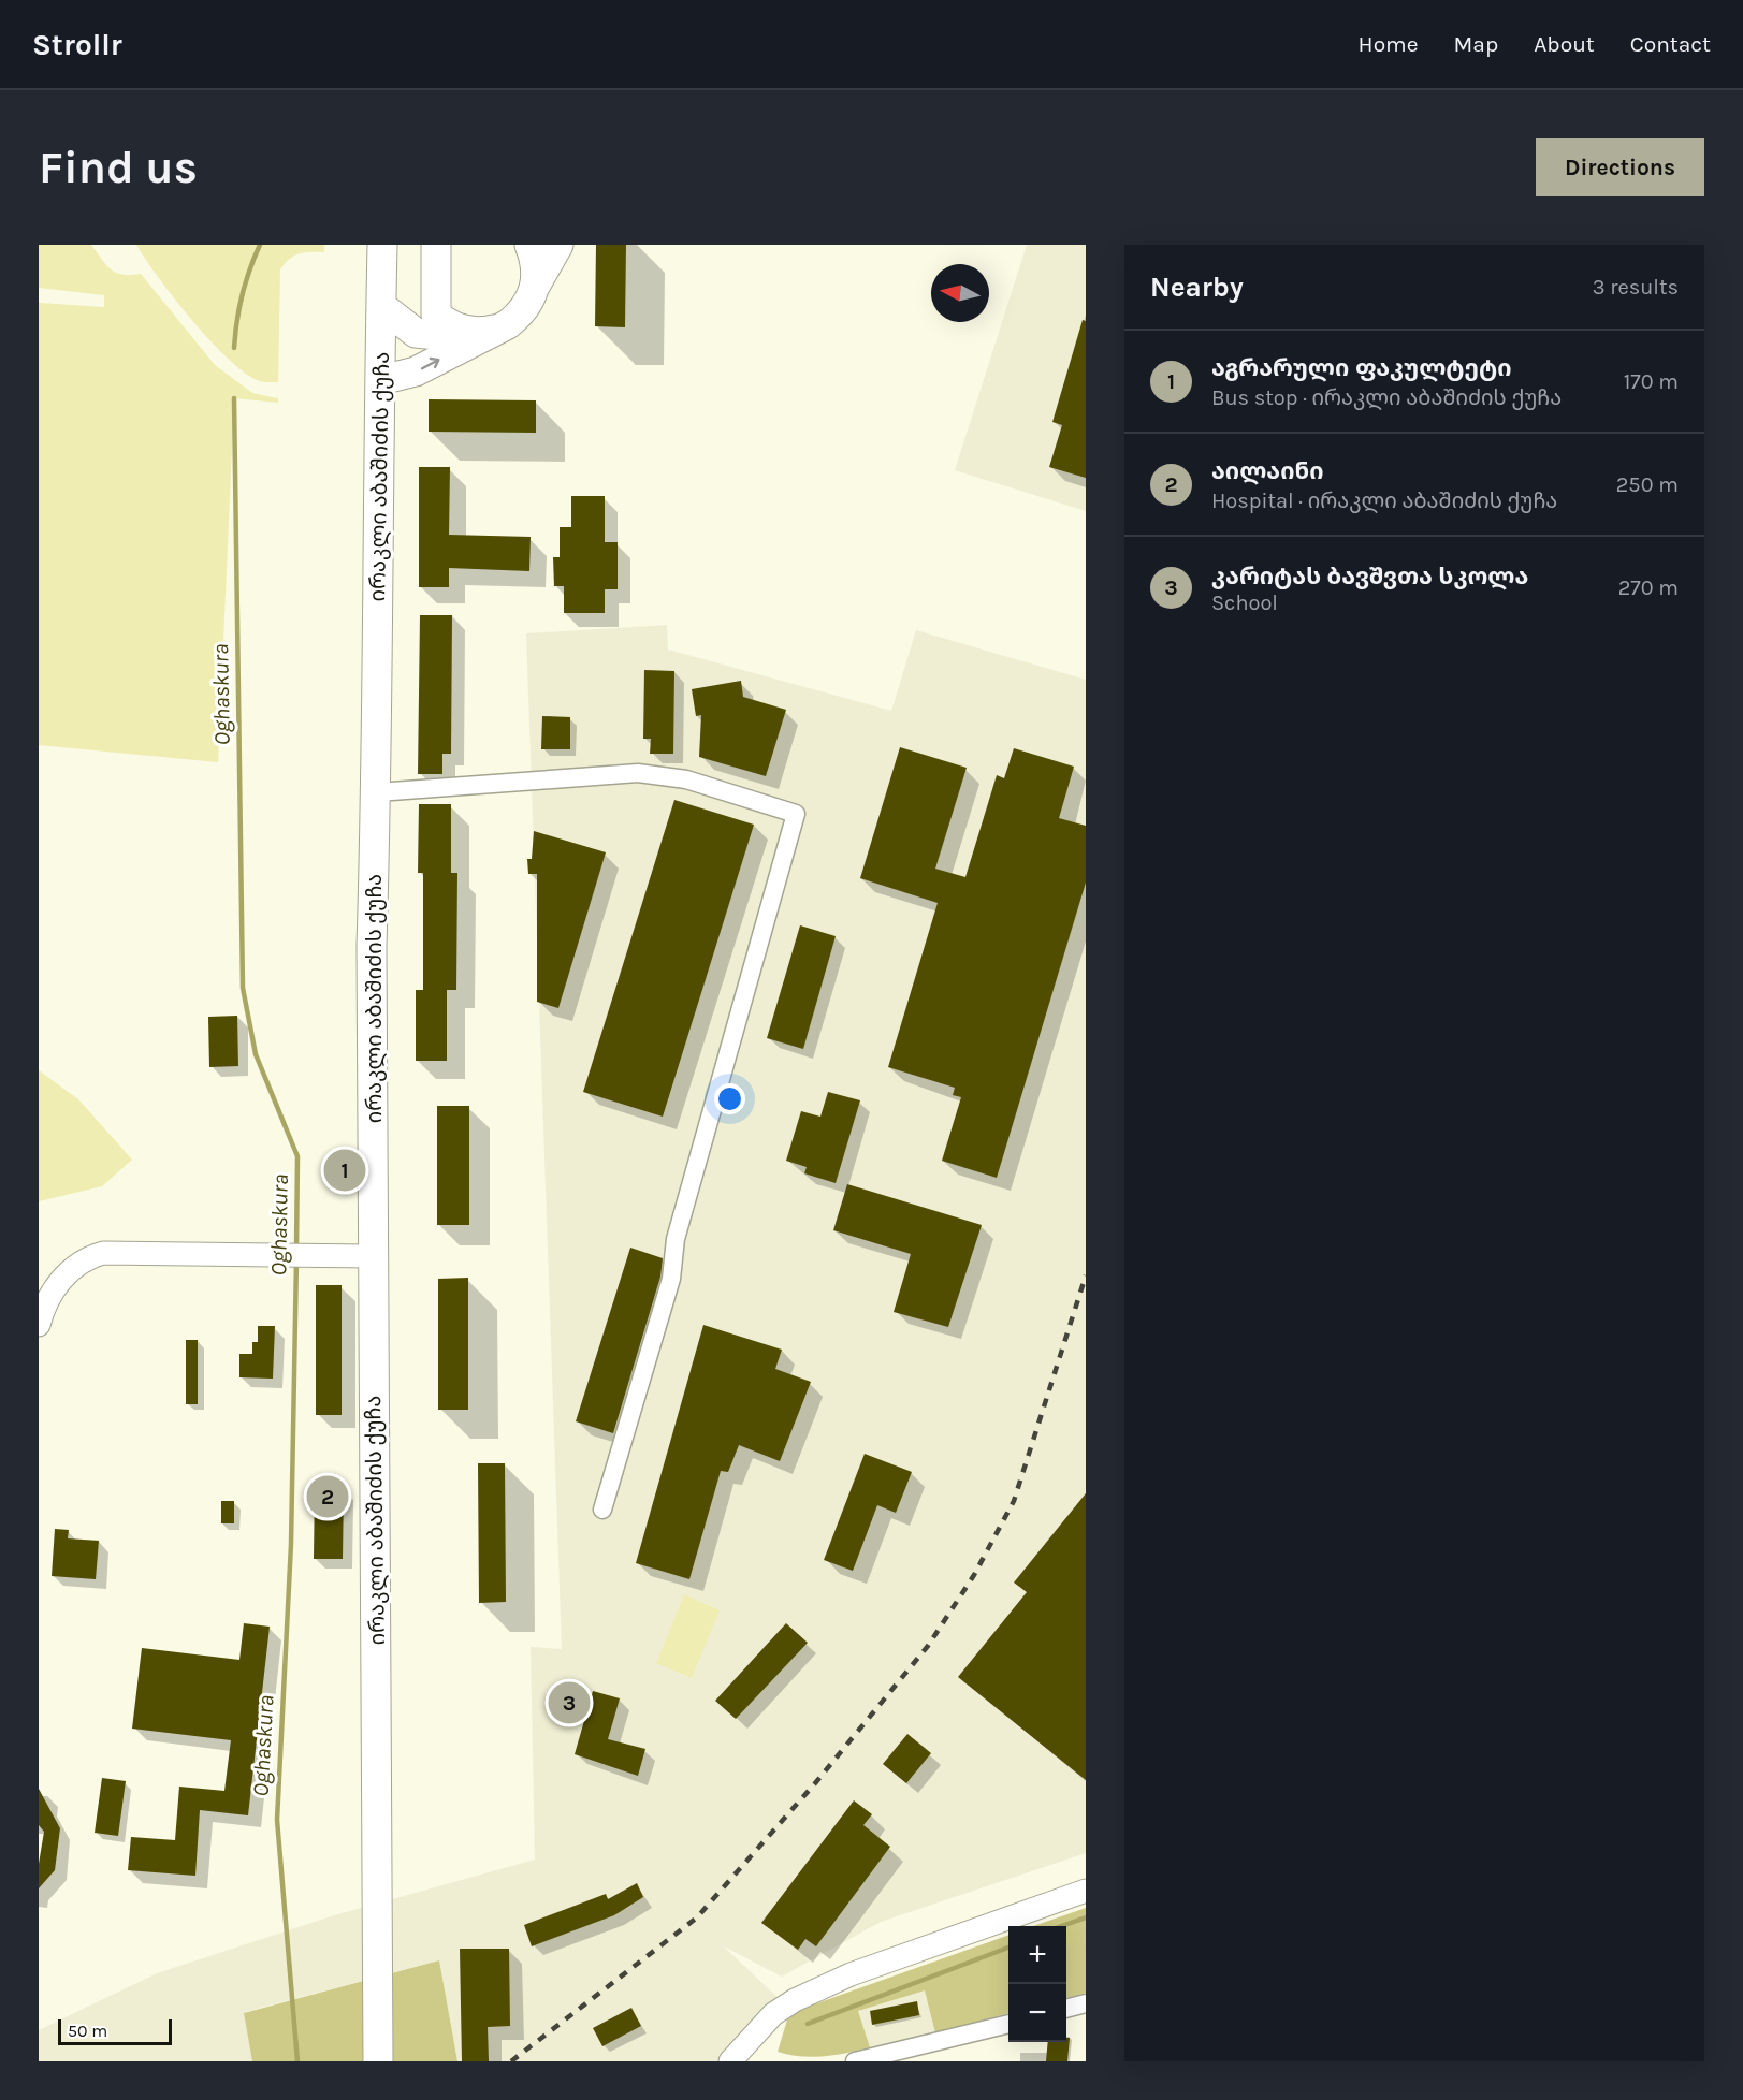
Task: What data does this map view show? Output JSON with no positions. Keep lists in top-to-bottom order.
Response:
{
  "streets": {
    "main road": ["ირაკლი აბაშიძის ქუჩა"]
  },
  "water": ["Oghaskura"],
  "scale_bar": "50 m",
  "north": "left",
  "page": {
    "header": "Strollr",
    "nav": [
      "Home",
      "Map",
      "About",
      "Contact"
    ],
    "buttons": "Directions",
    "title": "Find us",
    "heading": ["Nearby", "3 results"],
    "list": [
      {
        "mark": "1",
        "name": "აგრარული ფაკულტეტი",
        "note": "Bus stop · ირაკლი აბაშიძის ქუჩა",
        "value": "170 m"
      },
      {
        "mark": "2",
        "name": "აილაინი",
        "note": "Hospital · ირაკლი აბაშიძის ქუჩა",
        "value": "250 m"
      },
      {
        "mark": "3",
        "name": "კარიტას ბავშვთა სკოლა",
        "note": "School",
        "value": "270 m"
      }
    ],
    "pins": ["1", "2", "3"],
    "map_buttons": ["+", "−"],
    "scale": "50 m"
  }
}
